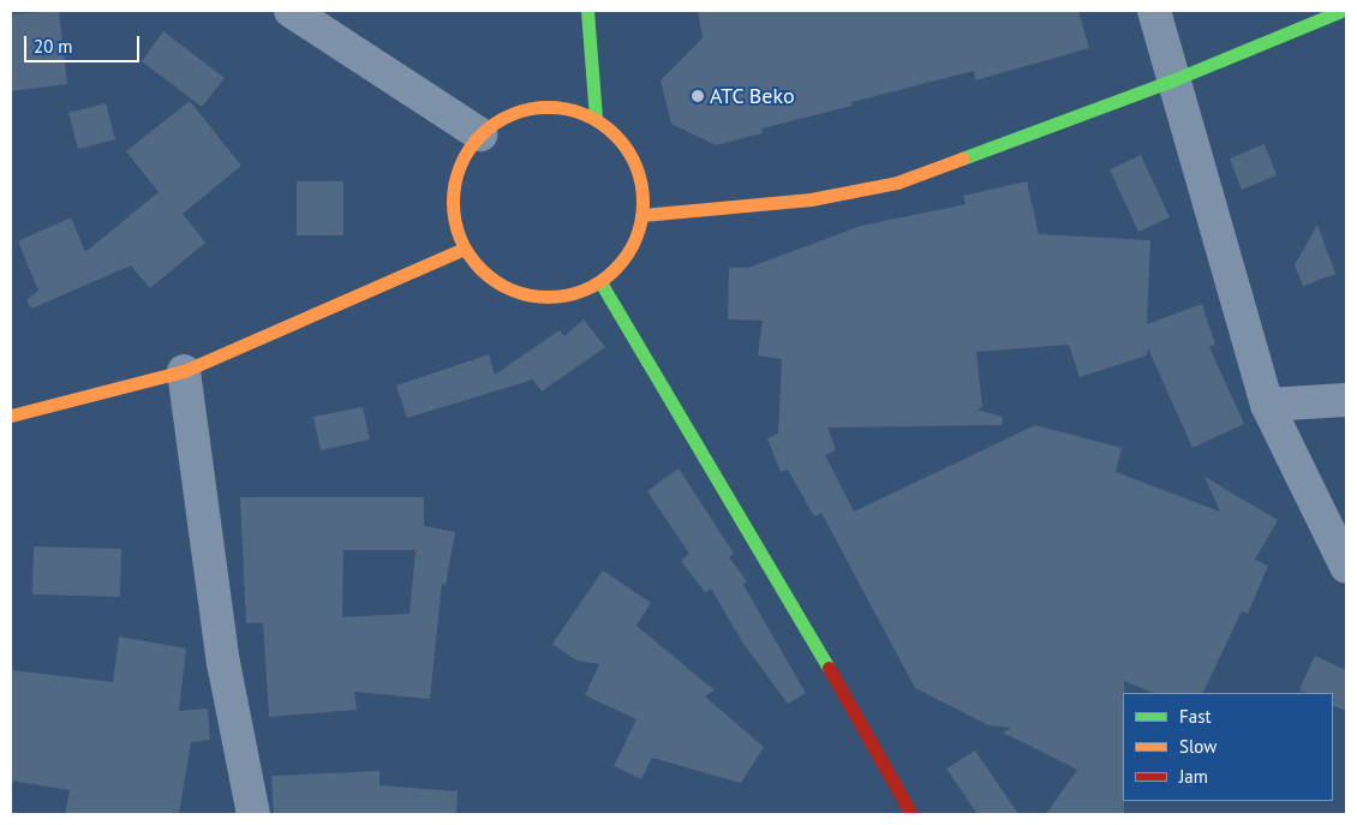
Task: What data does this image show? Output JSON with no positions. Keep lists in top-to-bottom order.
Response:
{
  "places": ["ATC Beko"],
  "legend": ["Fast", "Slow", "Jam"],
  "scale_bar": "20 m"
}
